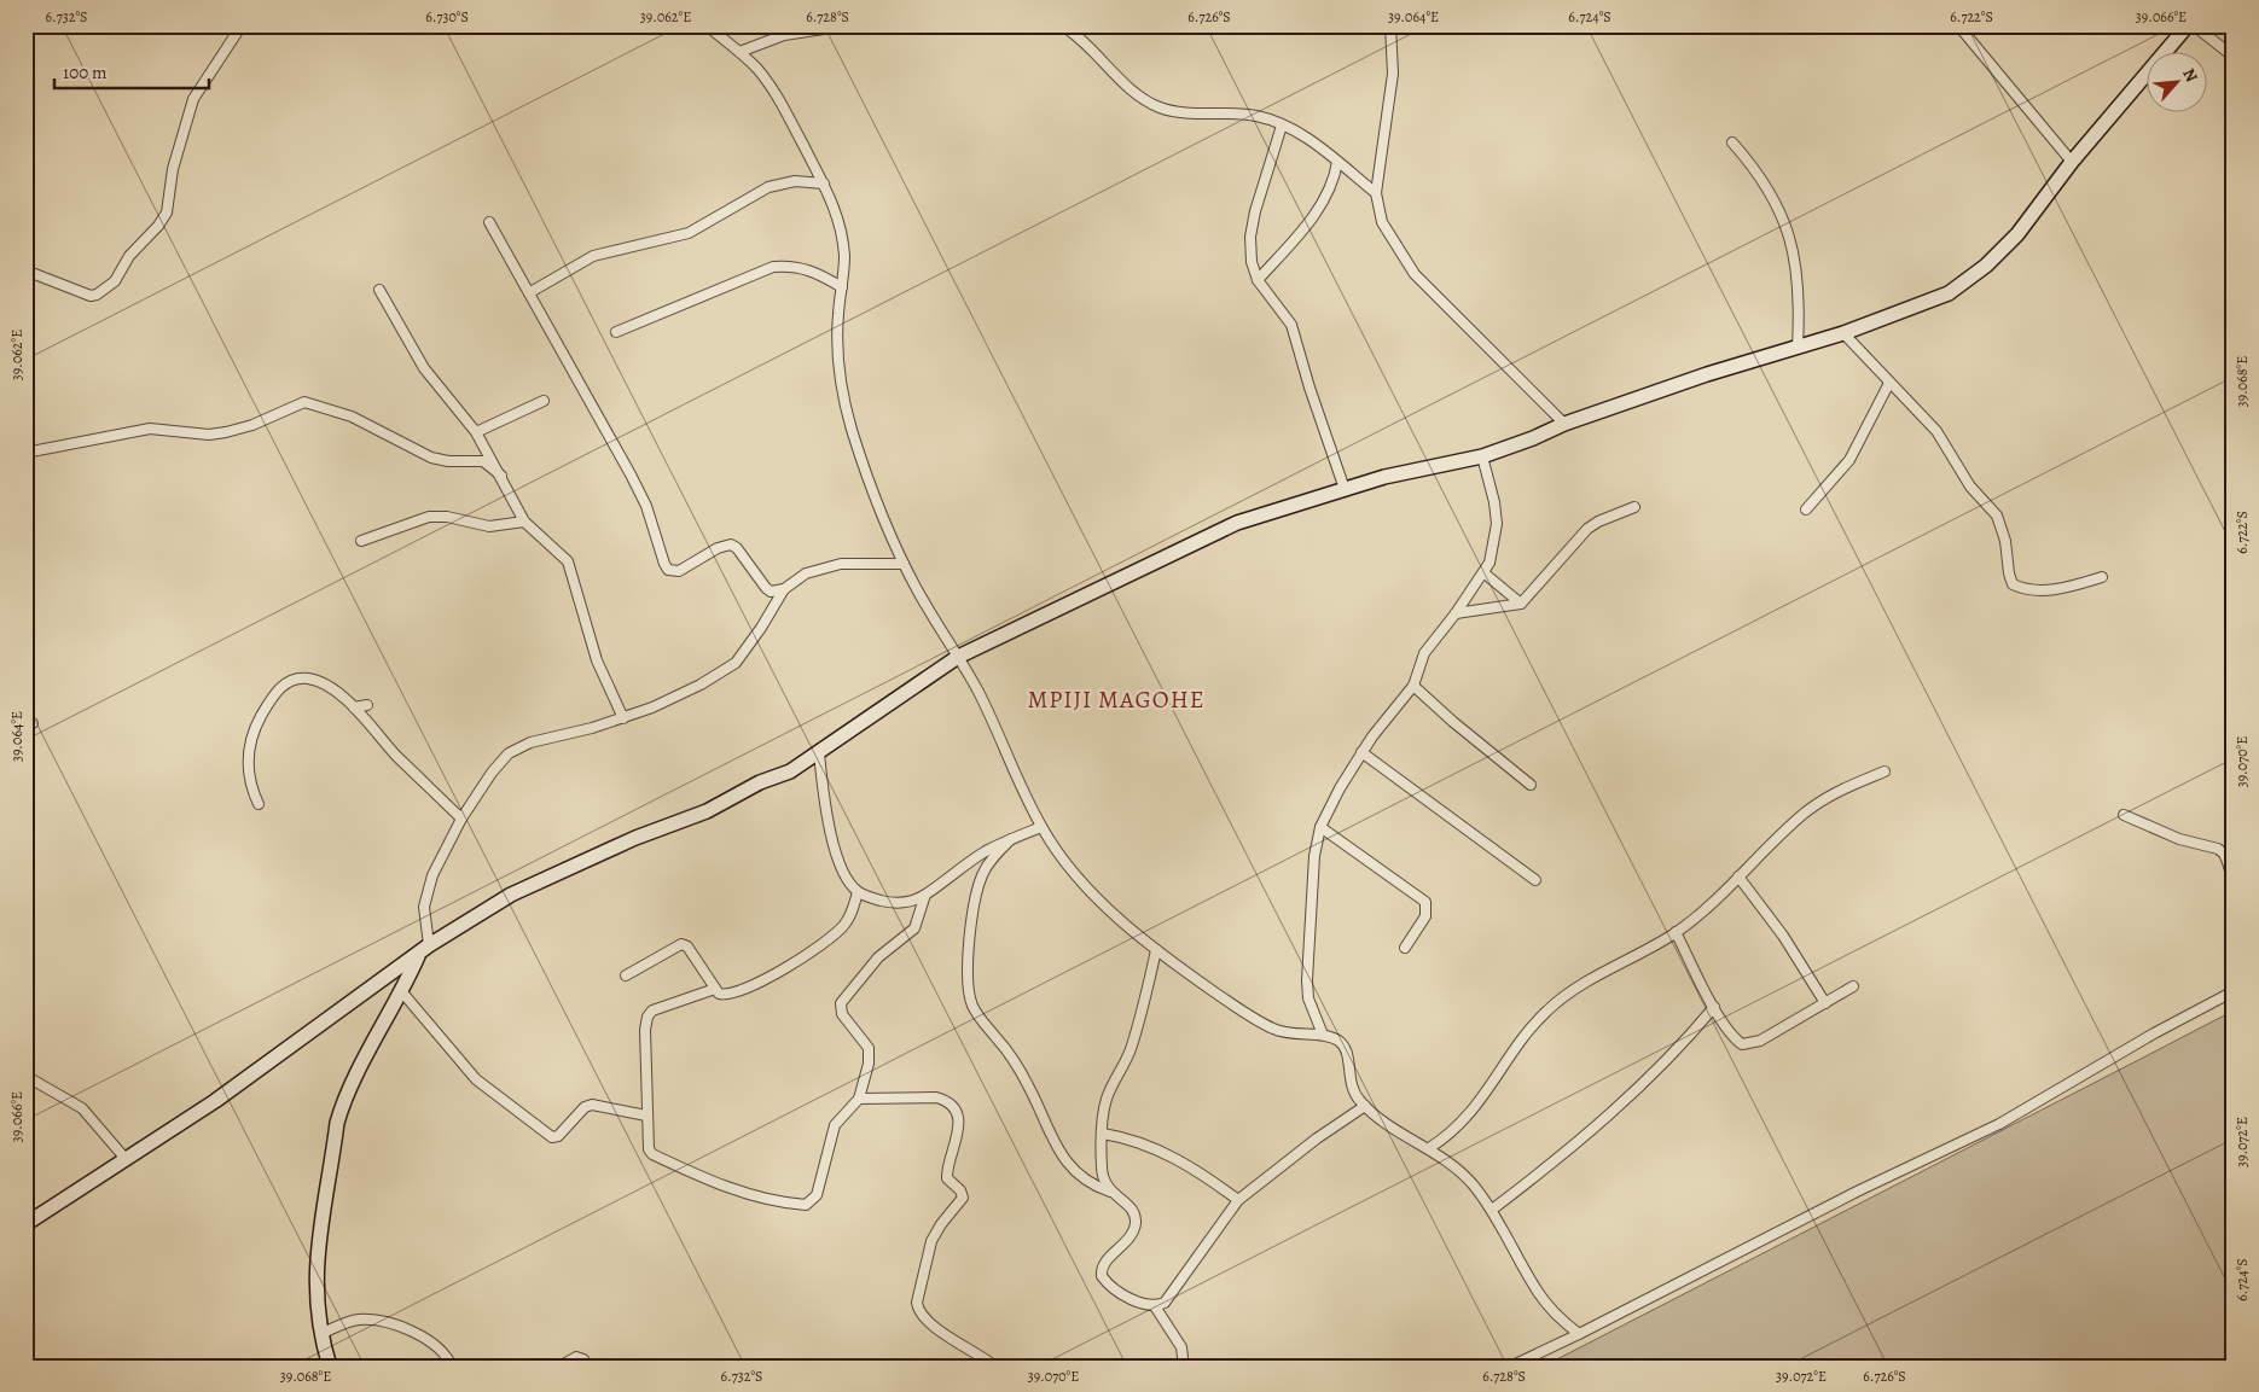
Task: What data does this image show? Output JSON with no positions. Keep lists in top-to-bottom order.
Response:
{
  "districts": ["MPIJI MAGOHE"],
  "scale_bar": "100 m",
  "north": "top right",
  "coordinates": [
    "6.732°S",
    "6.730°S",
    "39.062°E",
    "6.728°S",
    "6.726°S",
    "39.064°E",
    "6.724°S",
    "6.722°S",
    "39.066°E",
    "39.068°E",
    "39.070°E",
    "39.072°E"
  ]
}
